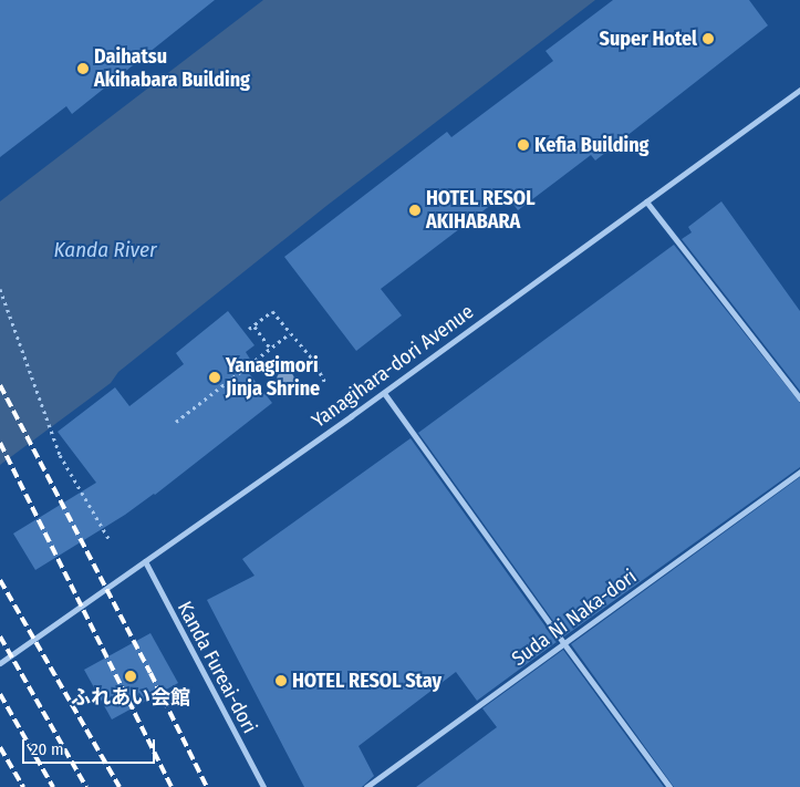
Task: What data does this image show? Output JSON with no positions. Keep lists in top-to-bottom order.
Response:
{
  "streets": {
    "street": ["Yanagihara-dori Avenue", "Suda Ni Naka-dori", "Kanda Fureai-dori"]
  },
  "crossings": [
    ["Yanagihara-dori Avenue", "Kanda Fureai-dori"]
  ],
  "water": ["Kanda River"],
  "places": [
    "Super Hotel",
    "Daihatsu Akihabara Building",
    "Kefia Building",
    "HOTEL RESOL AKIHABARA",
    "Yanagimori Jinja Shrine",
    "ふれあい会館",
    "HOTEL RESOL Stay"
  ],
  "scale_bar": "20 m"
}
